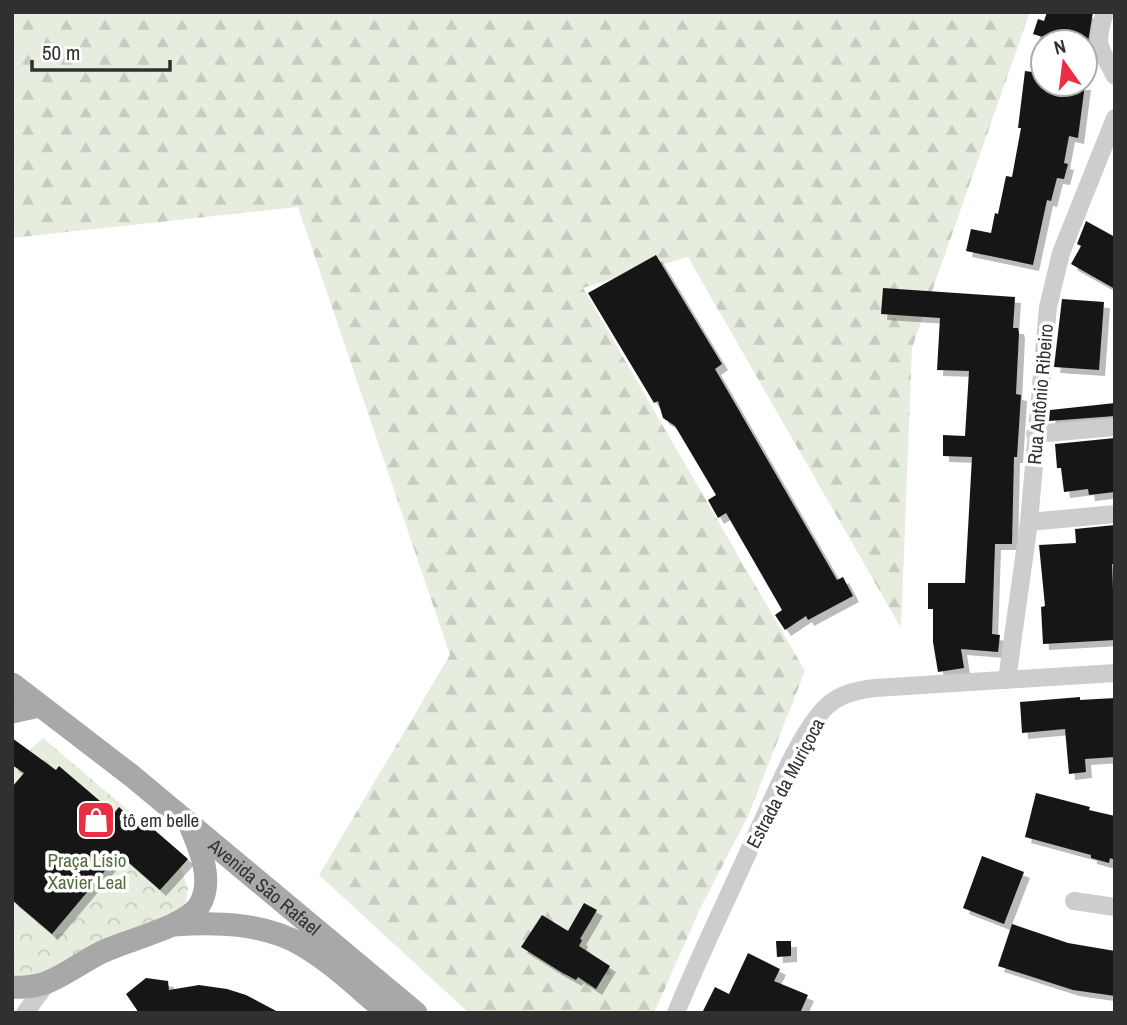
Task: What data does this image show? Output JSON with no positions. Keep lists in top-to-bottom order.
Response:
{
  "streets": {
    "main road": ["Avenida São Rafael"],
    "street": ["Rua Antônio Ribeiro", "Estrada da Muriçoca"]
  },
  "crossings": [
    ["Rua Antônio Ribeiro", "Estrada da Muriçoca"]
  ],
  "parks": ["Praça Lísio Xavier Leal"],
  "places": {
    "shop": ["tô em belle"]
  },
  "scale_bar": "50 m",
  "north": "top"
}
